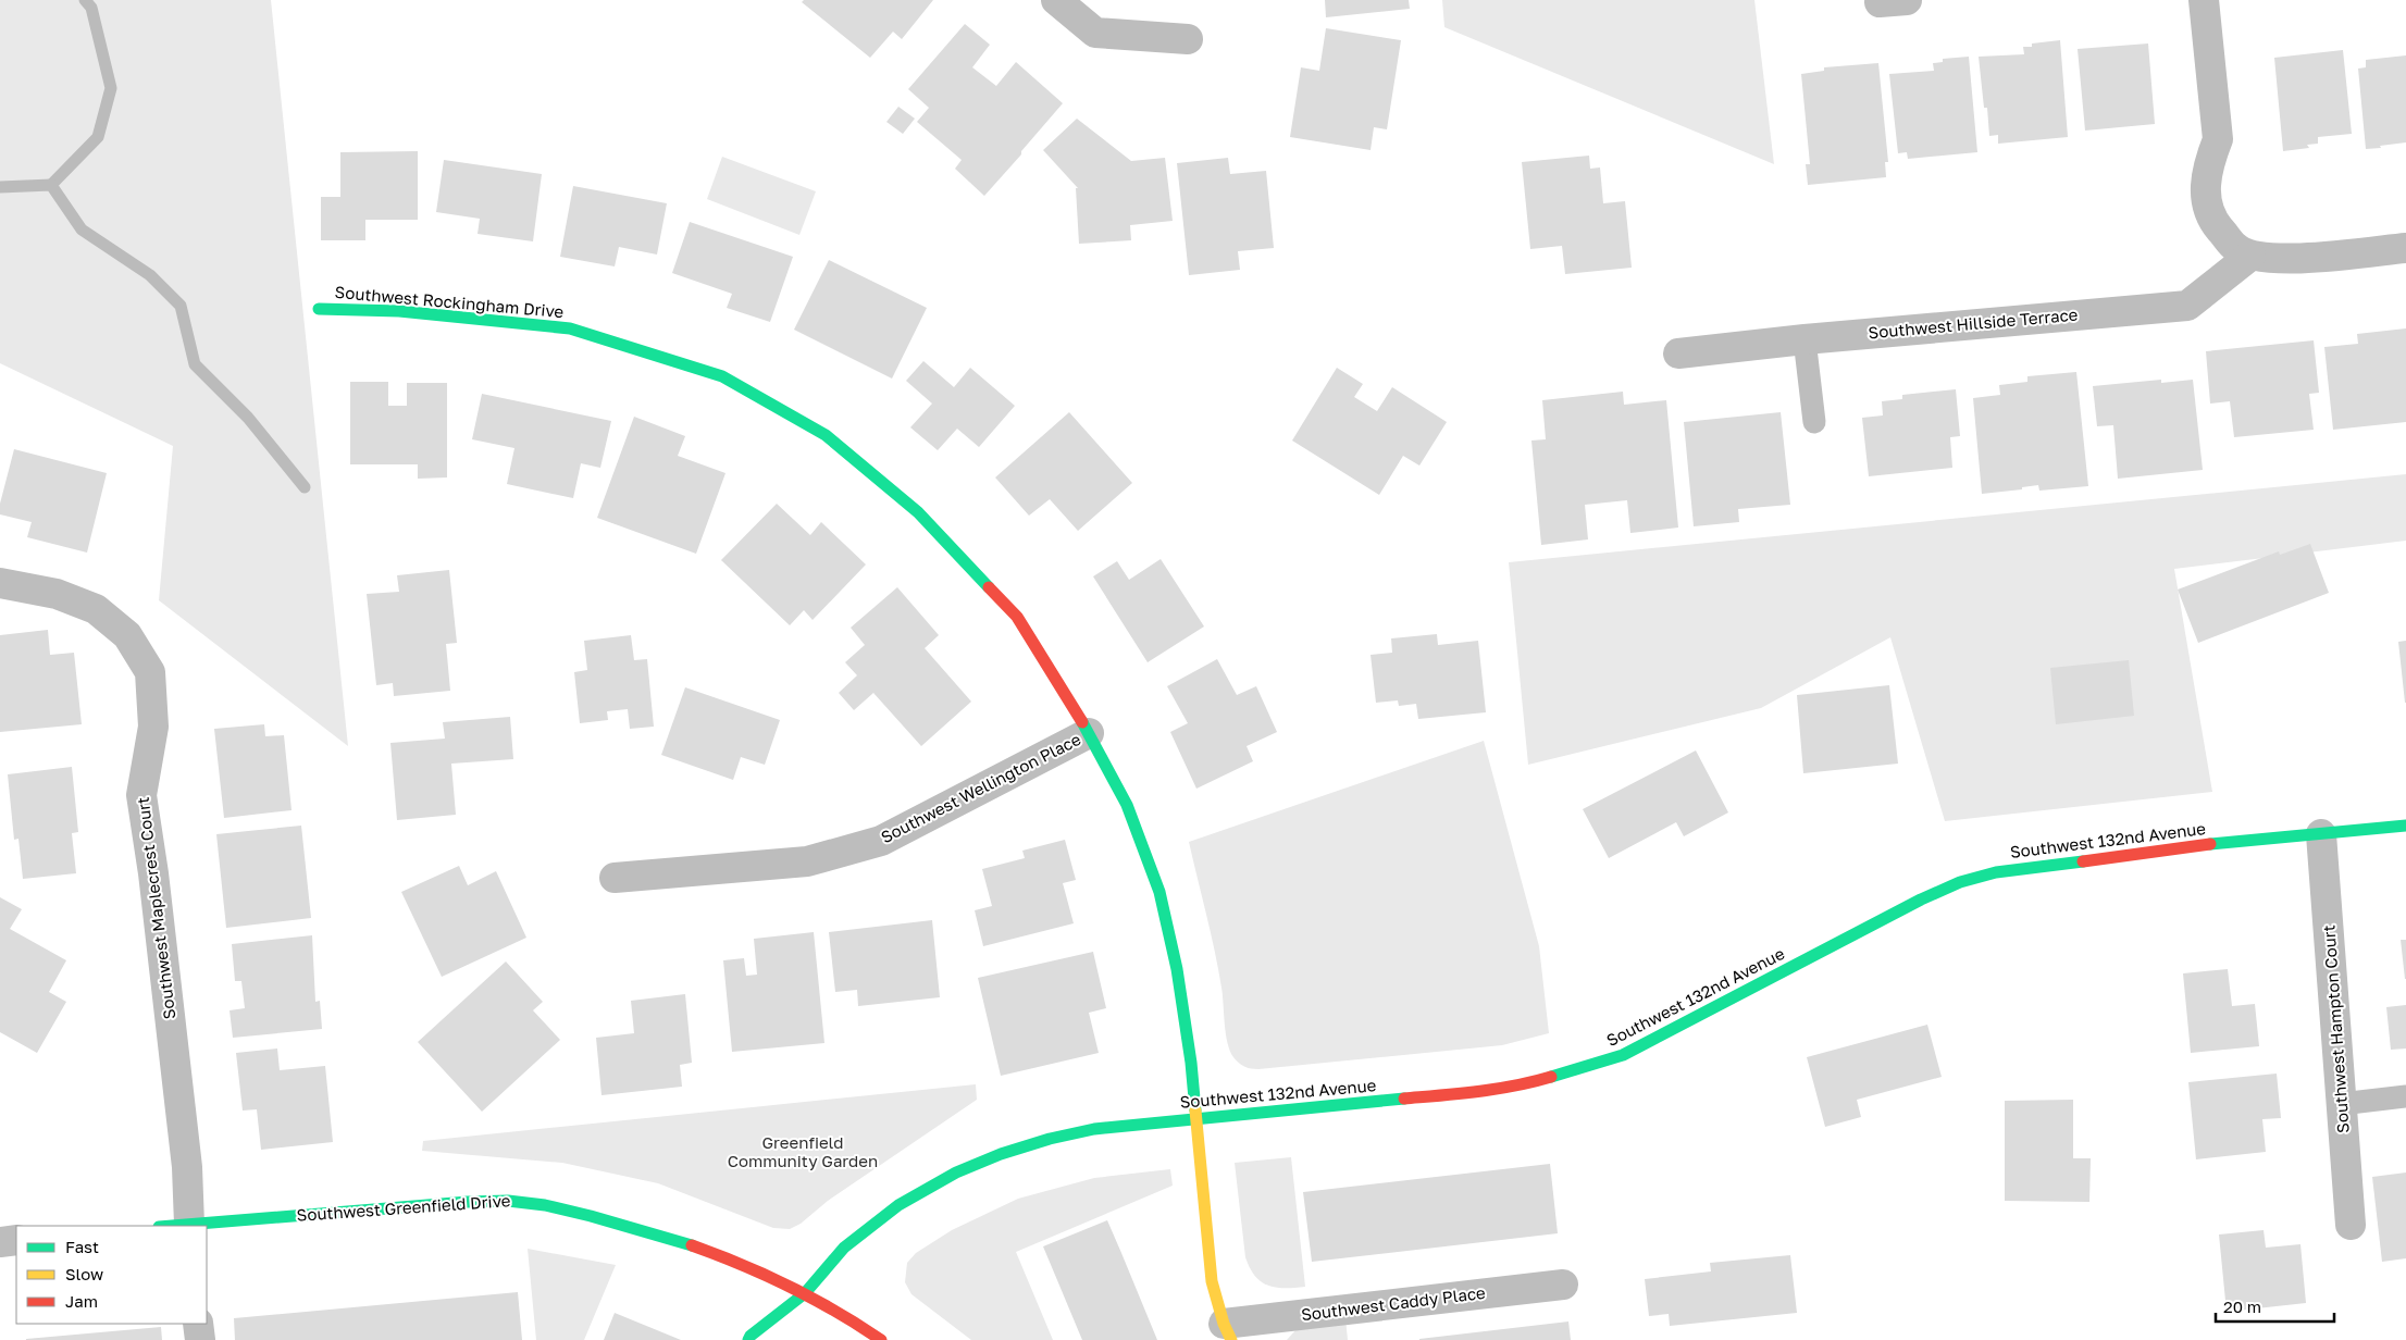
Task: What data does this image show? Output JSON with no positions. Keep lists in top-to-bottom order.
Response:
{
  "streets": {
    "street": [
      "Southwest Rockingham Drive",
      "Southwest Hillside Terrace",
      "Southwest Wellington Place",
      "Southwest 132nd Avenue",
      "Southwest Maplecrest Court",
      "Southwest Hampton Court",
      "Southwest Greenfield Drive",
      "Southwest Caddy Place"
    ]
  },
  "crossings": [
    ["Southwest Rockingham Drive", "Southwest Wellington Place"],
    ["Southwest Rockingham Drive", "Southwest 132nd Avenue"],
    ["Southwest Rockingham Drive", "Southwest Caddy Place"],
    ["Southwest 132nd Avenue", "Southwest Hampton Court"],
    ["Southwest 132nd Avenue", "Southwest Greenfield Drive"],
    ["Southwest Maplecrest Court", "Southwest Greenfield Drive"]
  ],
  "parks": ["Greenfield Community Garden"],
  "legend": ["Fast", "Slow", "Jam"],
  "scale_bar": "20 m"
}
